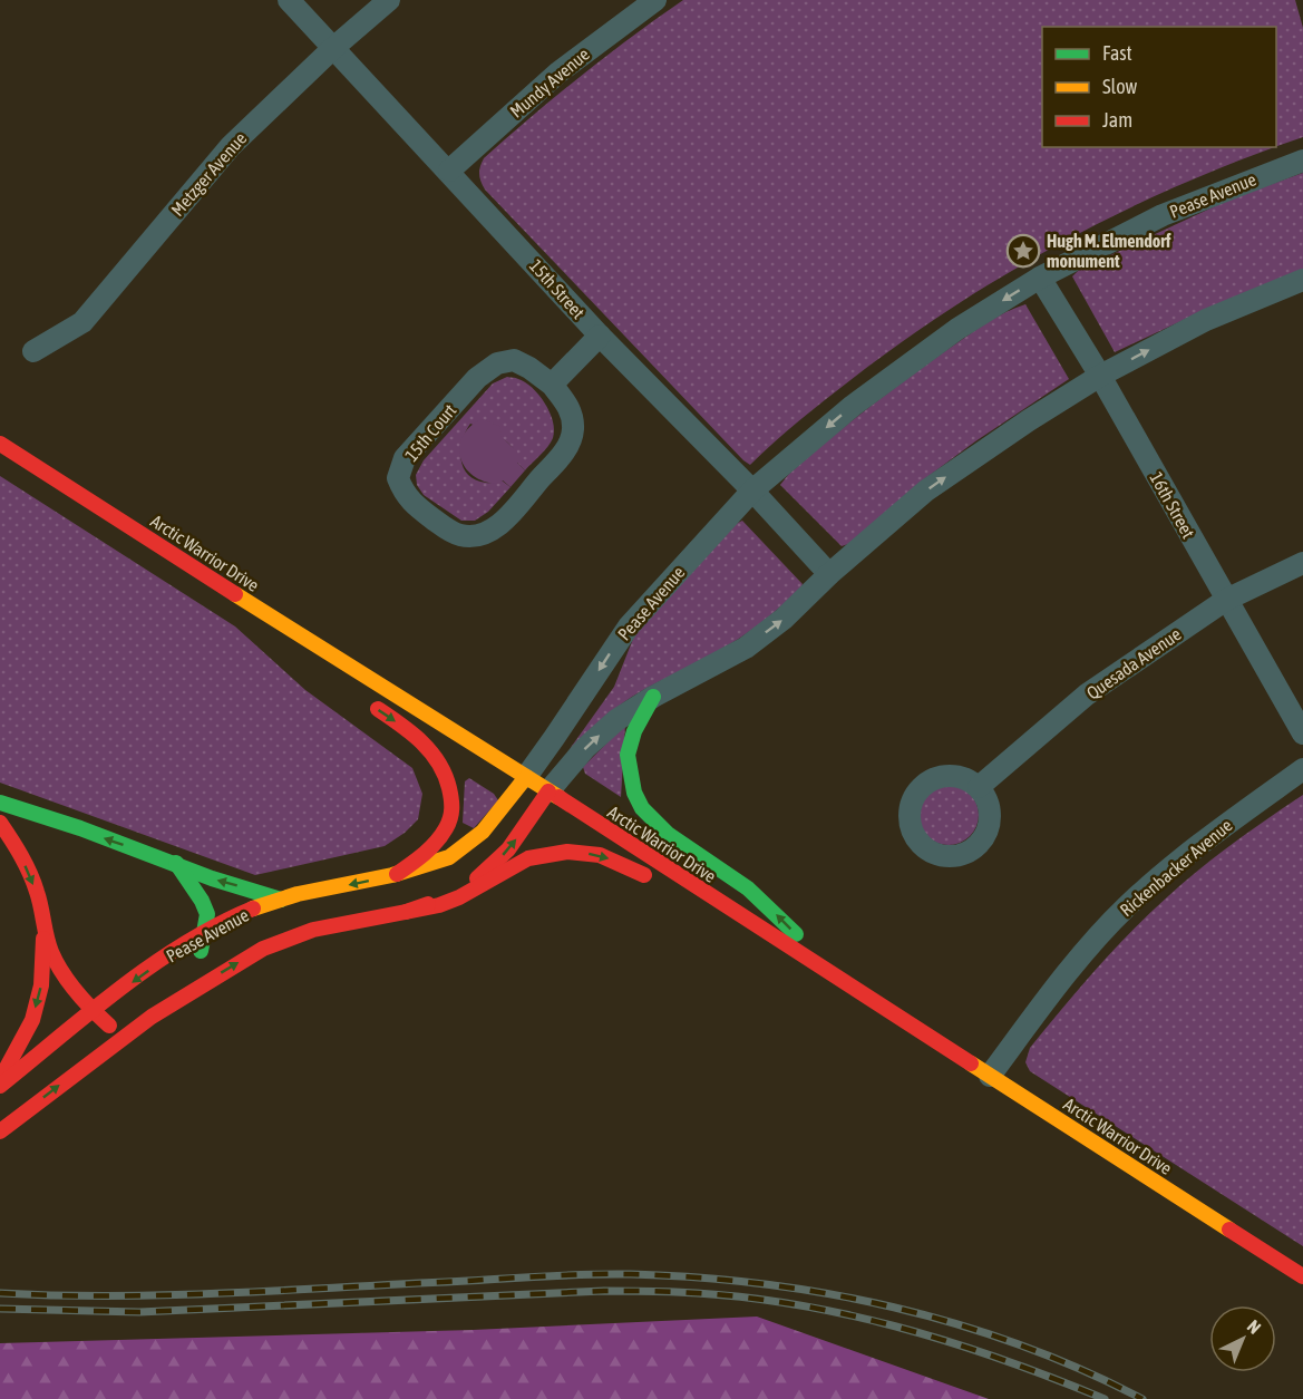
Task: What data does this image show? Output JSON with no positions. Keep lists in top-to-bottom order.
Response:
{
  "streets": {
    "main road": ["Pease Avenue", "Arctic Warrior Drive"],
    "street": [
      "Mundy Avenue",
      "Metzger Avenue",
      "15th Street",
      "15th Court",
      "16th Street",
      "Quesada Avenue",
      "Rickenbacker Avenue"
    ]
  },
  "crossings": [
    ["Mundy Avenue", "15th Street"],
    ["Metzger Avenue", "15th Street"],
    ["Pease Avenue", "15th Street"],
    ["Pease Avenue", "16th Street"],
    ["Pease Avenue", "Arctic Warrior Drive"],
    ["16th Street", "Quesada Avenue"],
    ["Arctic Warrior Drive", "Rickenbacker Avenue"]
  ],
  "places": {
    "place": ["Hugh M. Elmendorf monument"]
  },
  "legend": ["Fast", "Slow", "Jam"],
  "north": "top right"
}
